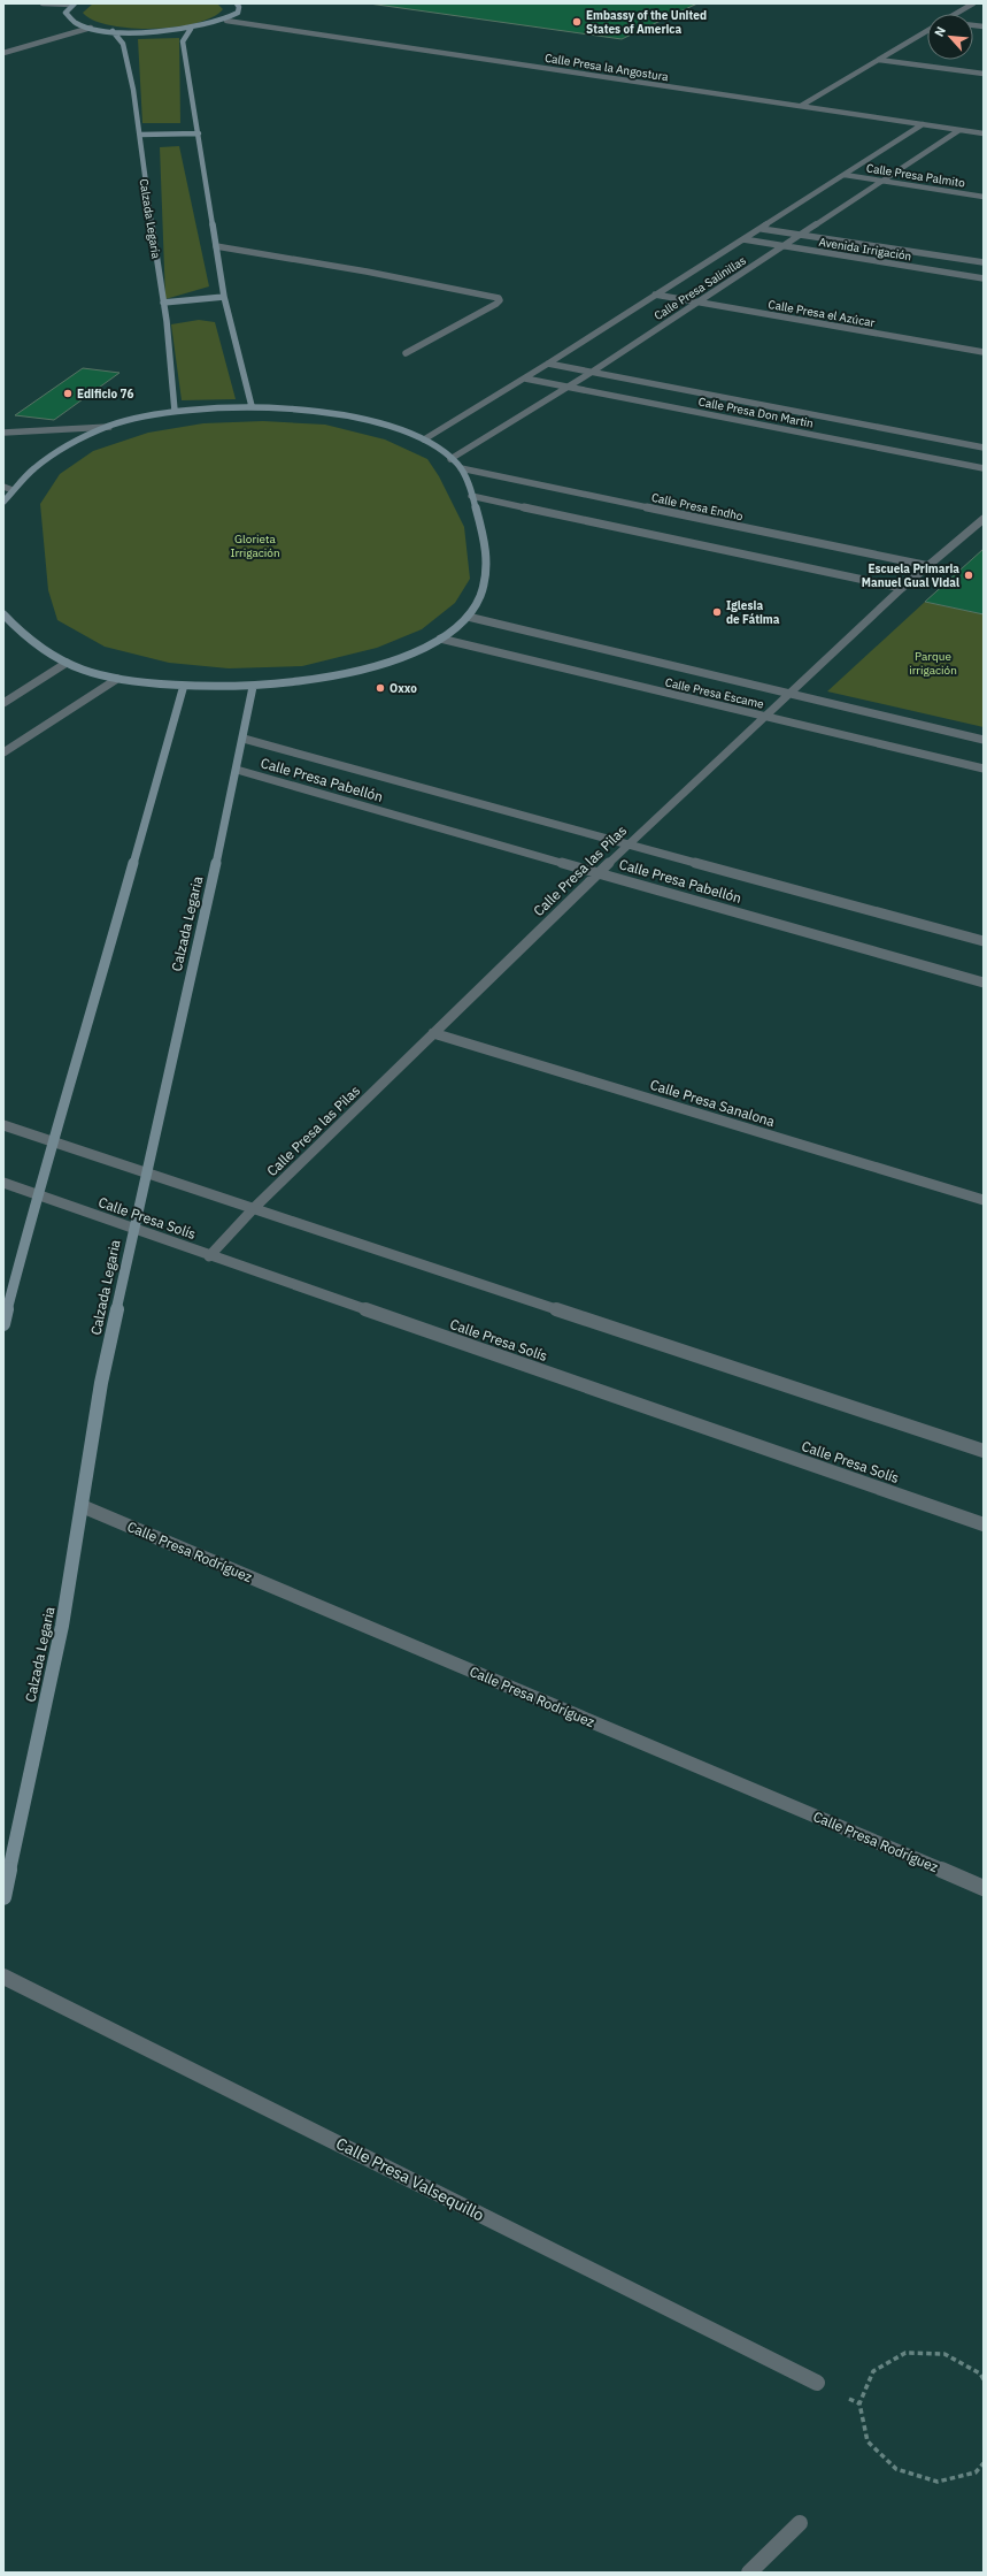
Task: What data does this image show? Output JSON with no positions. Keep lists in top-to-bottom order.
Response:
{
  "streets": {
    "main road": ["Calzada Legaria"],
    "street": [
      "Calle Presa la Angostura",
      "Calle Presa Palmito",
      "Avenida Irrigación",
      "Calle Presa Salinillas",
      "Calle Presa el Azúcar",
      "Calle Presa Don Martin",
      "Calle Presa Endho",
      "Calle Presa Escame",
      "Calle Presa Pabellón",
      "Calle Presa las Pilas",
      "Calle Presa Sanalona",
      "Calle Presa Solís",
      "Calle Presa Rodríguez",
      "Calle Presa Valsequillo"
    ]
  },
  "crossings": [
    ["Calle Presa la Angostura", "Calle Presa Salinillas"],
    ["Calle Presa Palmito", "Calle Presa Salinillas"],
    ["Calzada Legaria", "Calle Presa Pabellón"],
    ["Calzada Legaria", "Calle Presa Solís"],
    ["Calzada Legaria", "Calle Presa Rodríguez"],
    ["Avenida Irrigación", "Calle Presa Salinillas"],
    ["Calle Presa Salinillas", "Calle Presa el Azúcar"],
    ["Calle Presa Salinillas", "Calle Presa Don Martin"],
    ["Calle Presa Endho", "Calle Presa las Pilas"],
    ["Calle Presa Escame", "Calle Presa las Pilas"],
    ["Calle Presa Pabellón", "Calle Presa las Pilas"],
    ["Calle Presa las Pilas", "Calle Presa Sanalona"],
    ["Calle Presa las Pilas", "Calle Presa Solís"]
  ],
  "parks": ["Glorieta Irrigación", "Parque irrigación"],
  "places": [
    "Embassy of the United States of America",
    "Edificio 76",
    "Escuela Primaria Manuel Gual Vidal",
    "Iglesia de Fátima",
    "Oxxo"
  ],
  "north": "top left"
}
